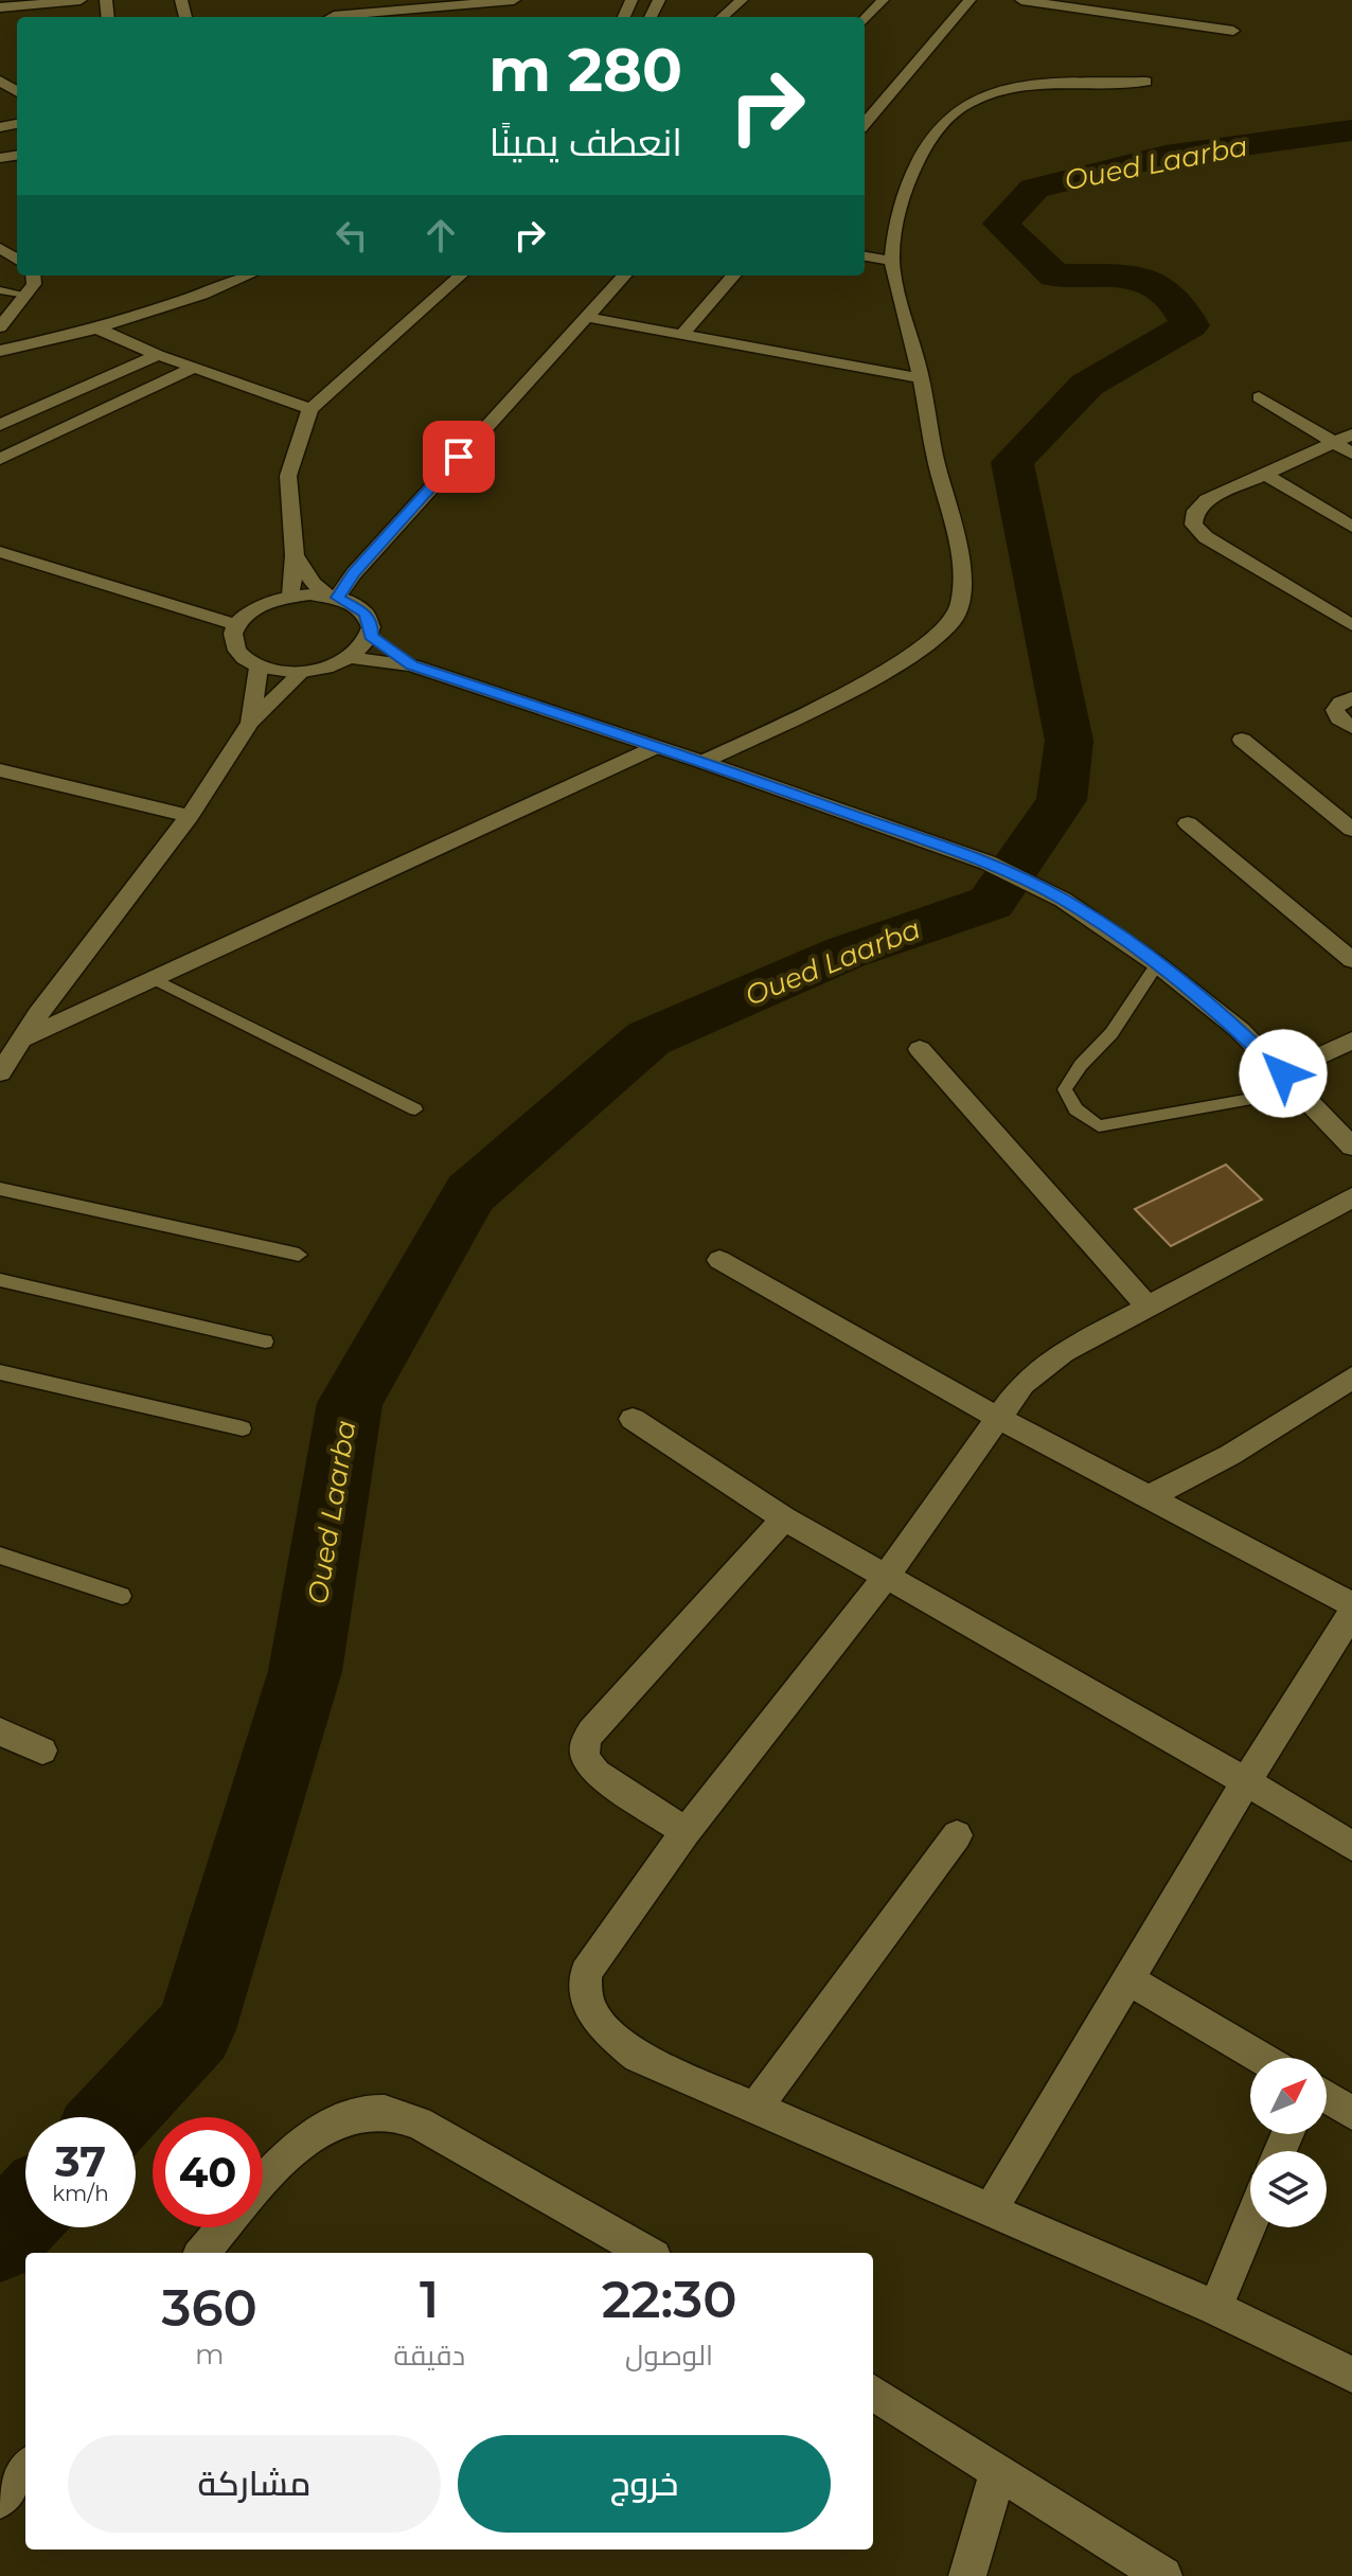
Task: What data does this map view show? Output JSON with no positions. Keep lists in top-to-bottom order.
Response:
{
  "water": ["Oued Laarba"],
  "north": "top right",
  "page": {
    "turn": ["280 m", "انعطف يمينًا"],
    "speed": "37 km/h",
    "limit": "40",
    "eta": [
      "22:30",
      "الوصول",
      "1",
      "دقيقة",
      "360",
      "m"
    ],
    "buttons": ["خروج", "مشاركة"]
  }
}
